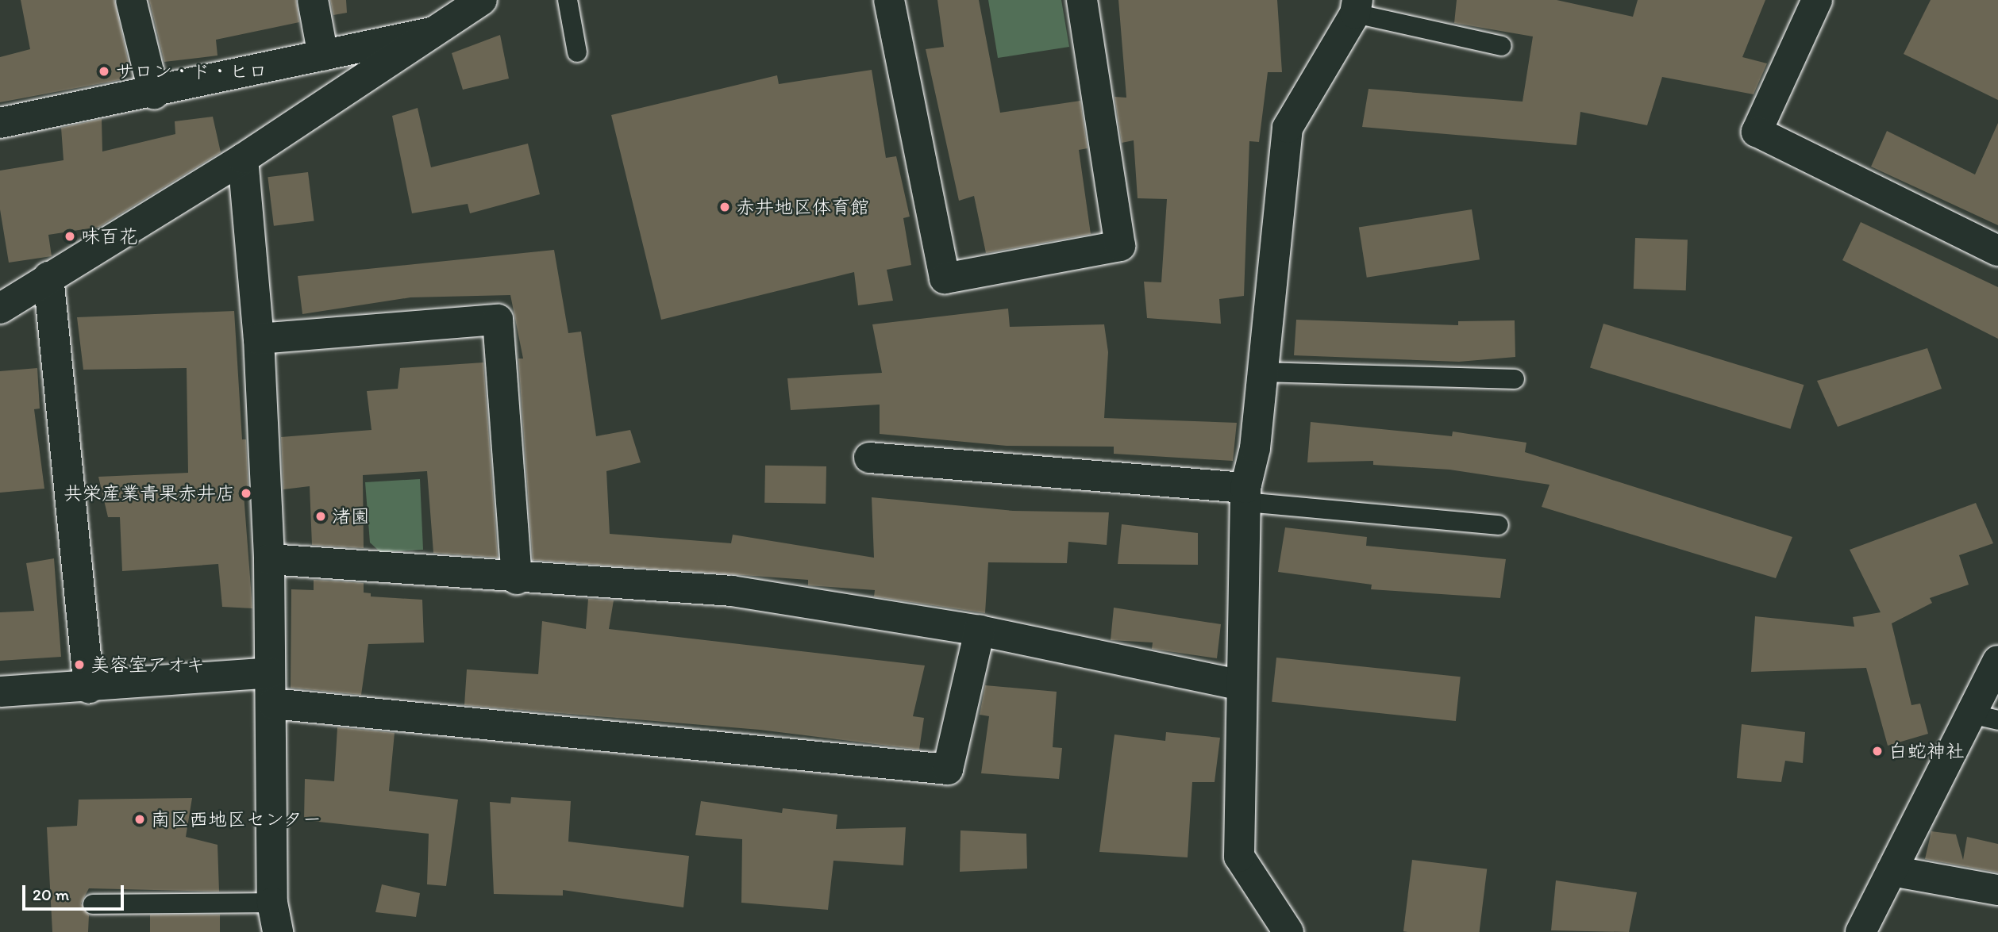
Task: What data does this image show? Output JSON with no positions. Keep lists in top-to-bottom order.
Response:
{
  "places": [
    "サロン・ド・ヒロ",
    "赤井地区体育館",
    "味百花",
    "共栄産業青果赤井店",
    "渚園",
    "美容室アオキ",
    "白蛇神社",
    "南区西地区センター"
  ],
  "scale_bar": "20 m"
}
